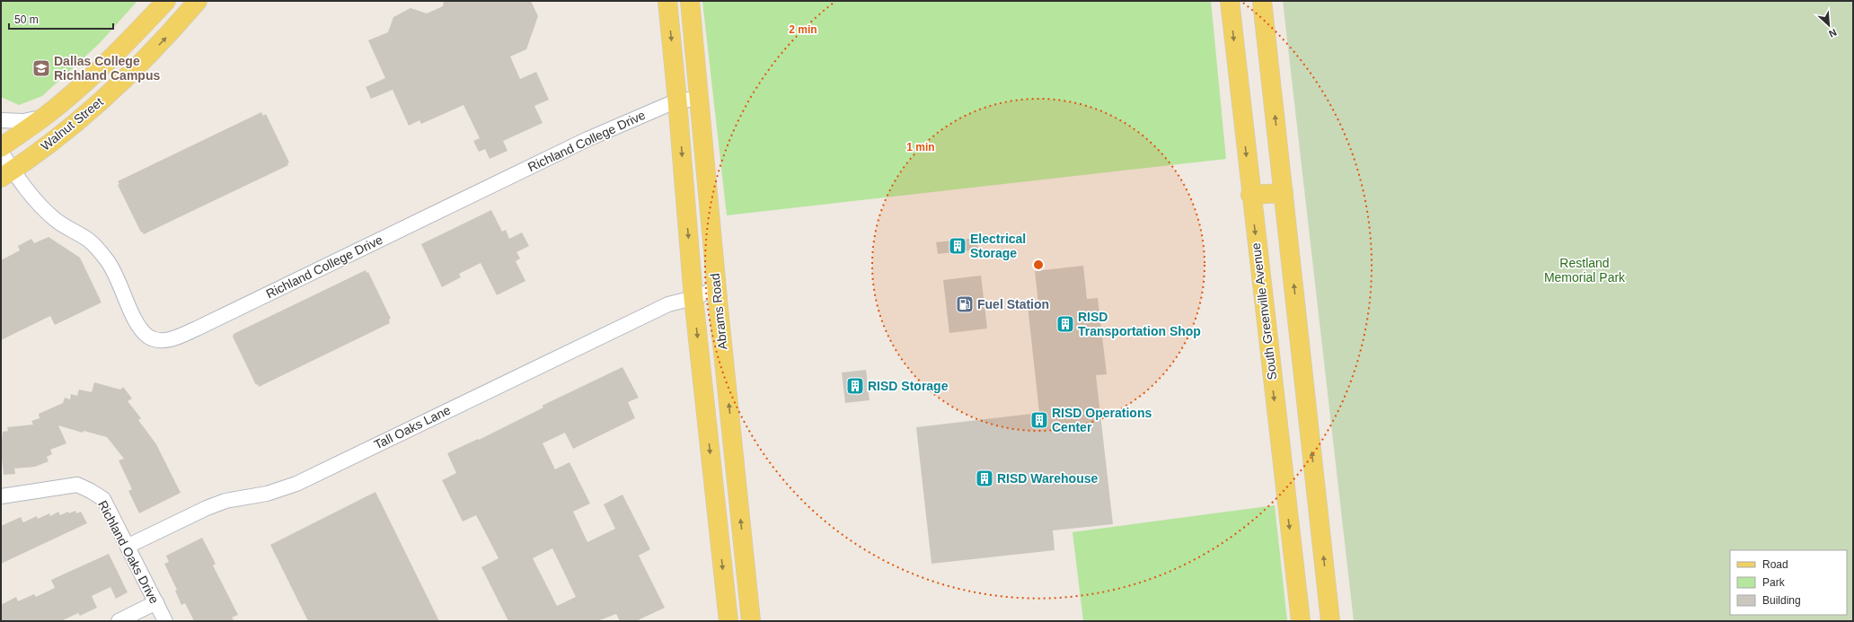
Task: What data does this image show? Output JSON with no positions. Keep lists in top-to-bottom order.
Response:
{
  "streets": {
    "main road": ["Walnut Street", "Abrams Road", "South Greenville Avenue"],
    "street": ["Richland College Drive", "Tall Oaks Lane", "Richland Oaks Drive"]
  },
  "crossings": [
    ["Walnut Street", "Richland College Drive"],
    ["Richland College Drive", "Abrams Road"],
    ["Abrams Road", "Tall Oaks Lane"],
    ["Tall Oaks Lane", "Richland Oaks Drive"]
  ],
  "parks": ["Restland Memorial Park"],
  "places": {
    "school or university": ["Dallas College Richland Campus"],
    "building": [
      "Electrical Storage",
      "RISD Transportation Shop",
      "RISD Storage",
      "RISD Operations Center",
      "RISD Warehouse"
    ],
    "fuel station": ["Fuel Station"]
  },
  "legend": ["Road", "Park", "Building"],
  "scale_bar": "50 m",
  "north": "bottom right",
  "rings": ["2 min", "1 min"]
}
